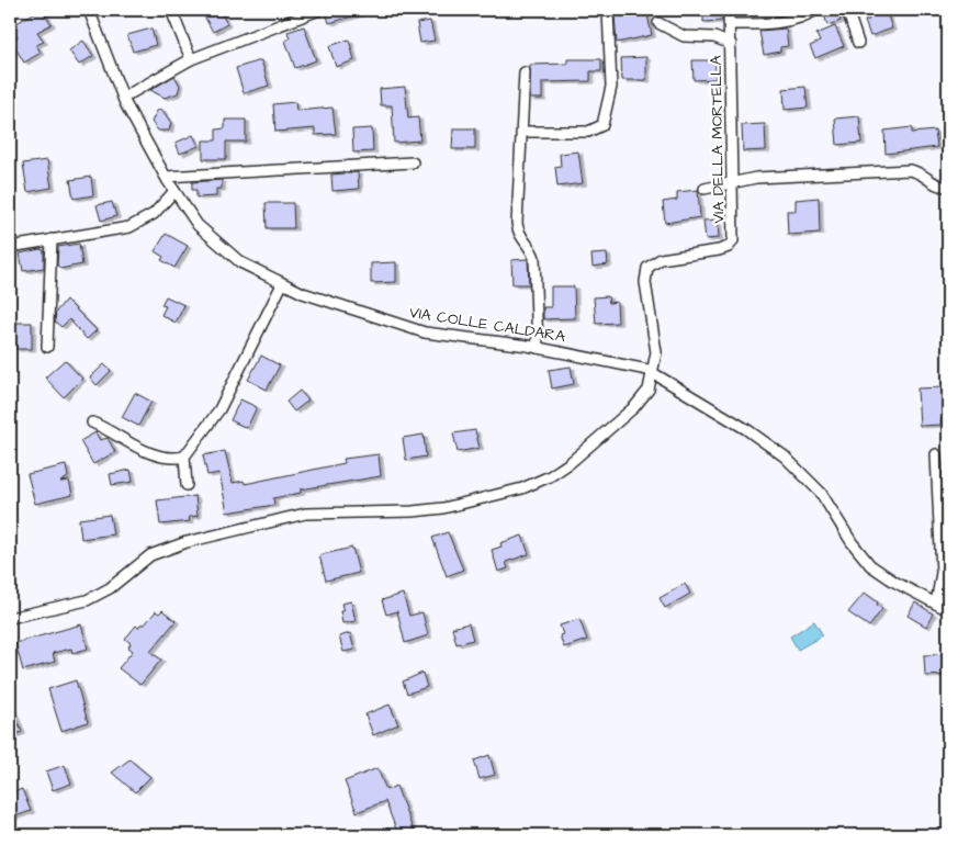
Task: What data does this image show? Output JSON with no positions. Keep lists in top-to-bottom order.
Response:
{
  "streets": {
    "street": ["VIA DELLA MORTELLA", "VIA COLLE CALDARA"]
  },
  "crossings": [
    ["VIA DELLA MORTELLA", "VIA COLLE CALDARA"]
  ]
}
